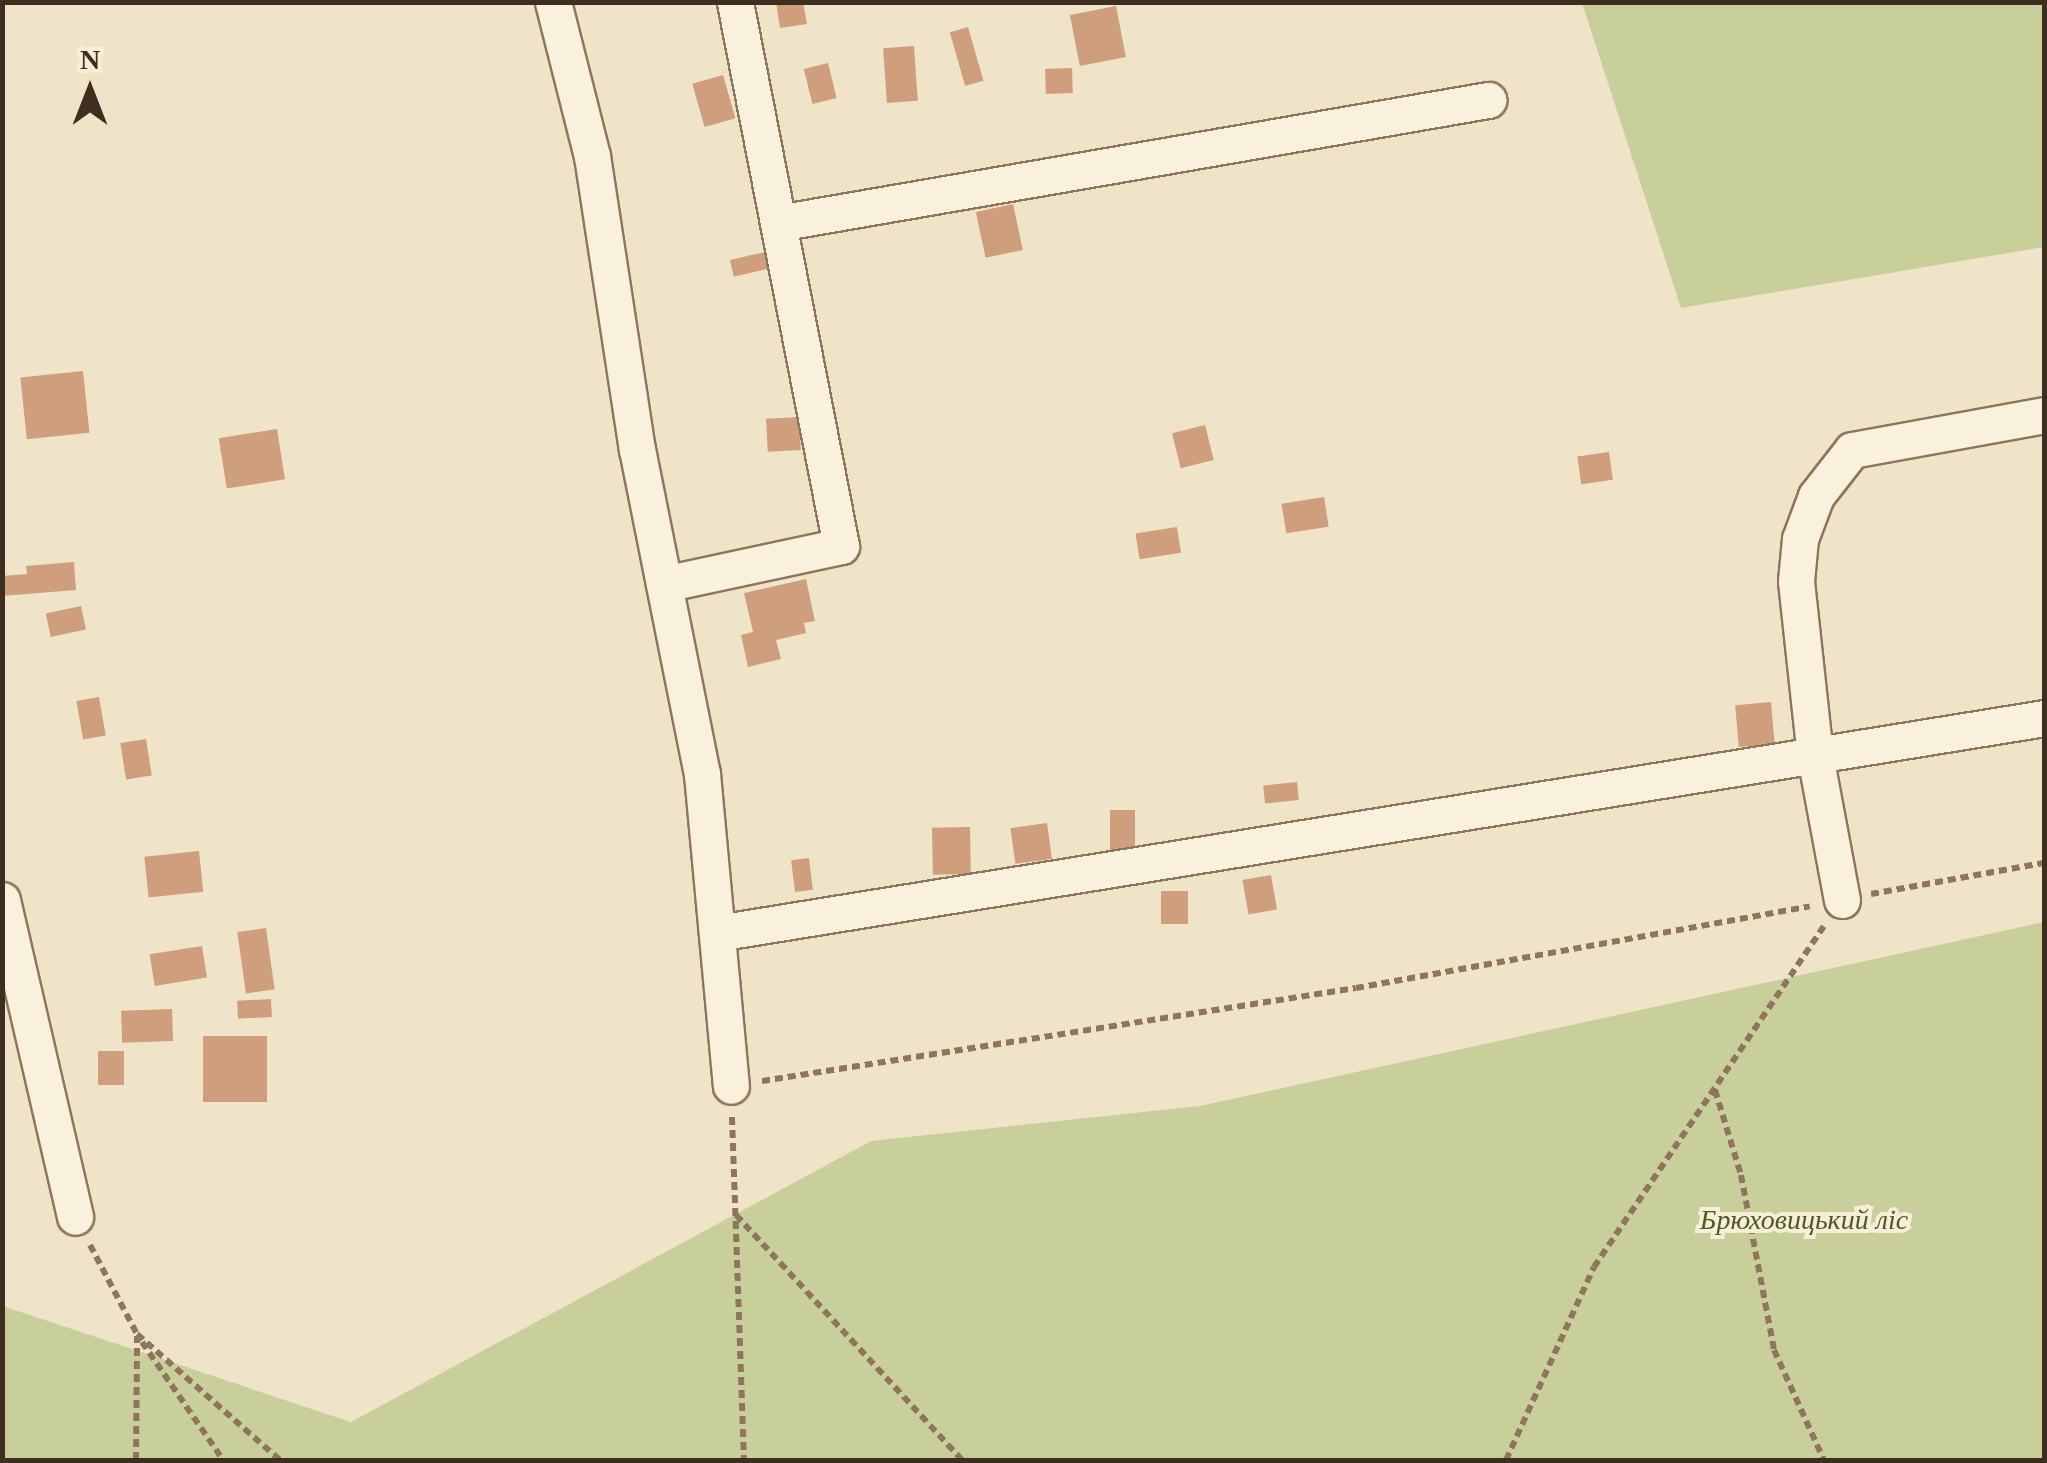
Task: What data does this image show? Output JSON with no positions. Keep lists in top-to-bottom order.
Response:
{
  "parks": ["Брюховицький ліс"],
  "north": "top"
}
